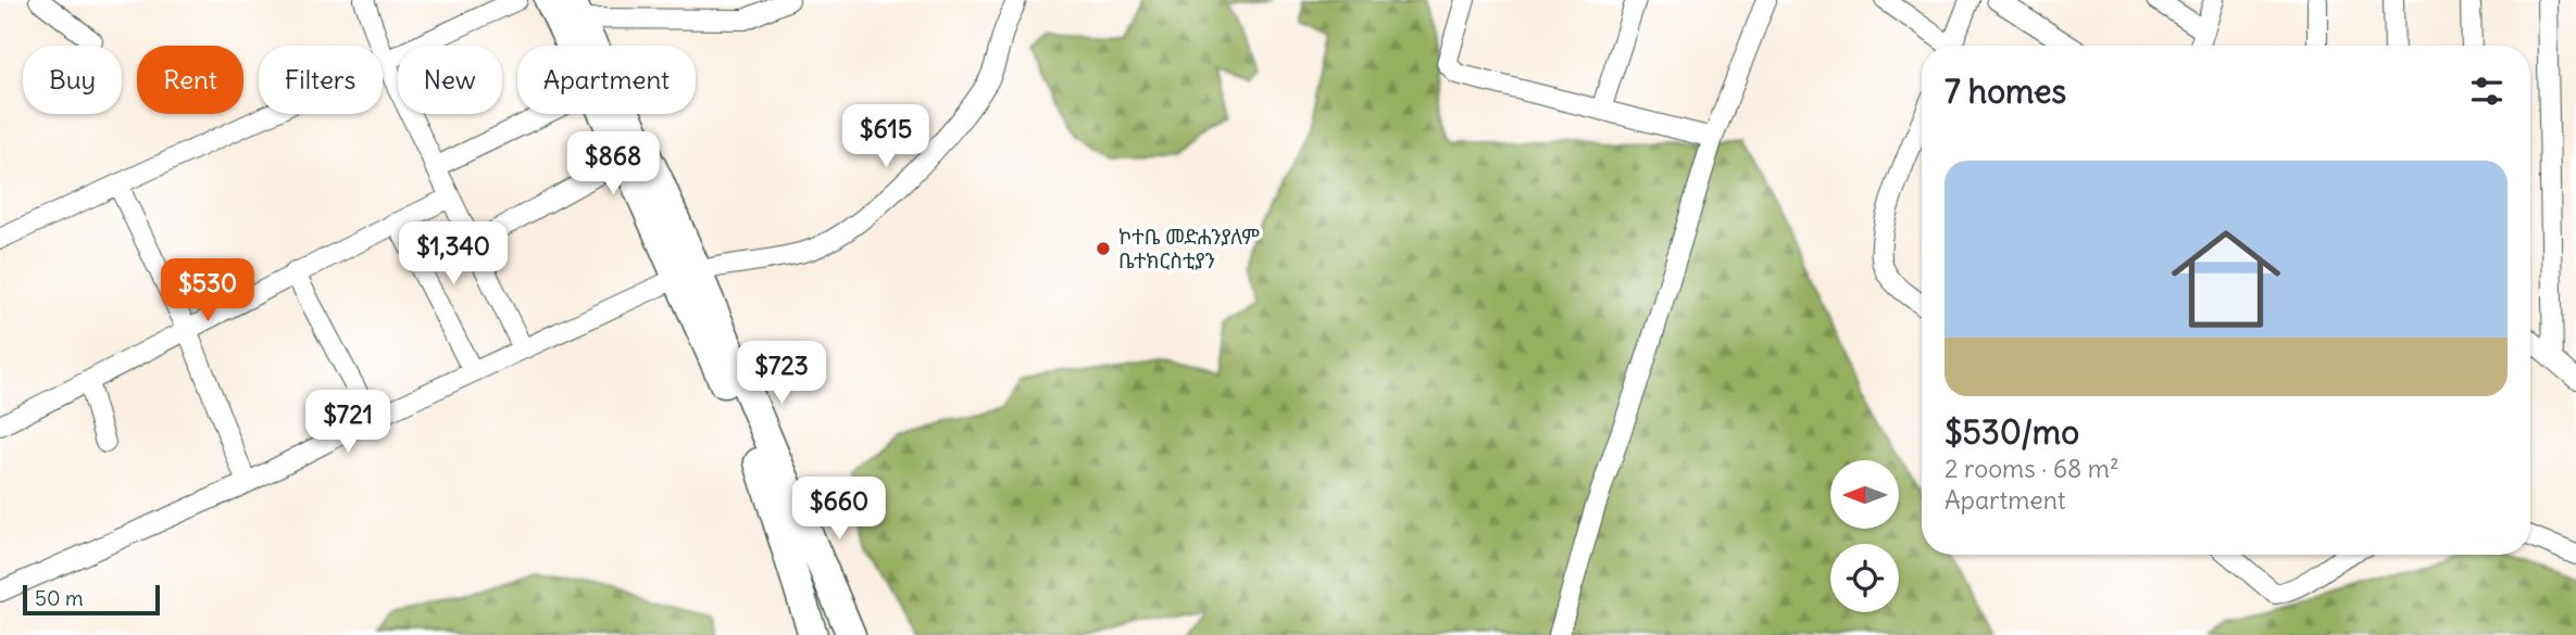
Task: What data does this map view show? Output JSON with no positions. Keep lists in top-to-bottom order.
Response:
{
  "places": ["ኮተቤ መድሐንያለም ቤተክርስቲያን"],
  "scale_bar": "50 m",
  "north": "left",
  "page": {
    "chip": [
      "Buy",
      "Rent",
      "Filters",
      "New",
      "Apartment"
    ],
    "heading": "7 homes",
    "price": [
      "$615",
      "$868",
      "$1,340",
      "$530",
      "$723",
      "$721",
      "$660"
    ],
    "list": [
      {
        "name": "$530/mo",
        "note": "2 rooms · 68 m² · Apartment"
      }
    ],
    "scale": "50 m"
  }
}
